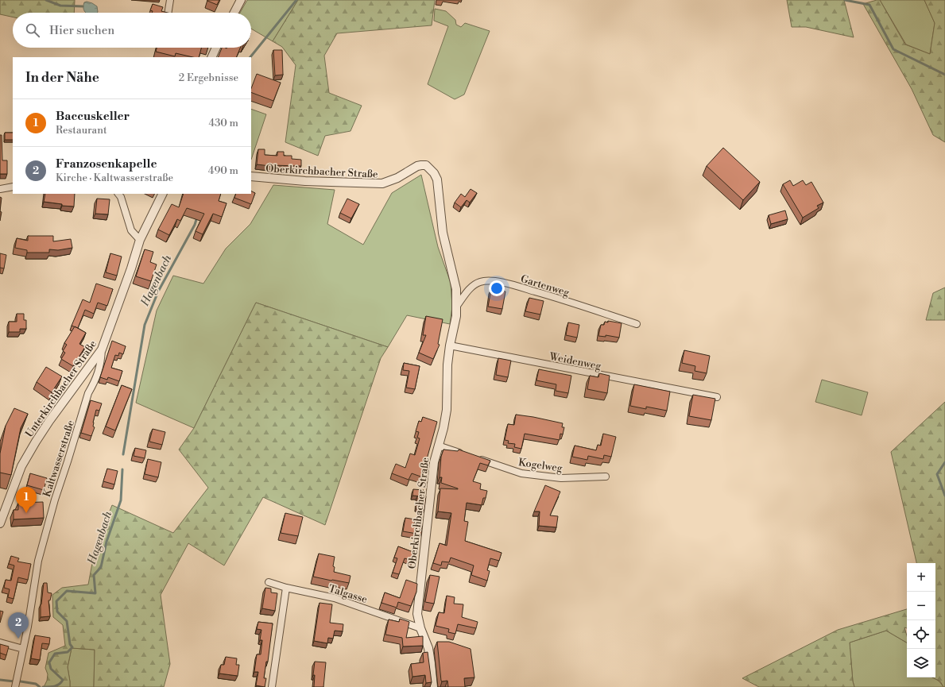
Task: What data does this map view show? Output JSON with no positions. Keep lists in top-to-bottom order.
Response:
{
  "streets": {
    "street": [
      "Oberkirchbacher Straße",
      "Gartenweg",
      "Weidenweg",
      "Unterkirchbacher Straße",
      "Kaltwasserstraße",
      "Kogelweg",
      "Talgasse"
    ]
  },
  "crossings": [
    ["Oberkirchbacher Straße", "Gartenweg"],
    ["Oberkirchbacher Straße", "Weidenweg"],
    ["Oberkirchbacher Straße", "Talgasse"],
    ["Unterkirchbacher Straße", "Kaltwasserstraße"]
  ],
  "water": ["Hagenbach"],
  "page": {
    "search": "Hier suchen",
    "heading": ["In der Nähe", "2 Ergebnisse"],
    "list": [
      {
        "mark": "1",
        "name": "Baccuskeller",
        "note": "Restaurant",
        "value": "430 m"
      },
      {
        "mark": "2",
        "name": "Franzosenkapelle",
        "note": "Kirche · Kaltwasserstraße",
        "value": "490 m"
      }
    ],
    "pins": ["1", "2"],
    "map_buttons": ["+", "−"]
  }
}
